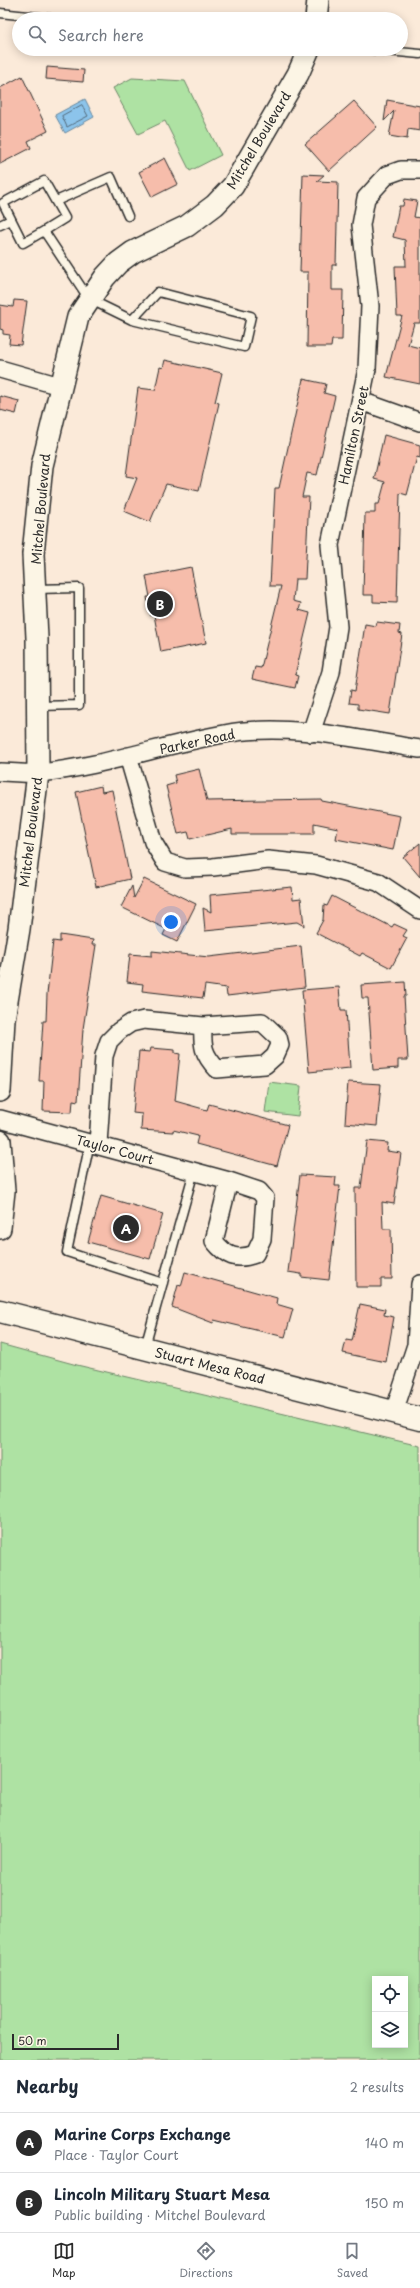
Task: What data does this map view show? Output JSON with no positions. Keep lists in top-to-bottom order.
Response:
{
  "streets": {
    "main road": ["Stuart Mesa Road"],
    "street": [
      "Mitchel Boulevard",
      "Hamilton Street",
      "Parker Road",
      "Taylor Court"
    ]
  },
  "crossings": [
    ["Mitchel Boulevard", "Parker Road"],
    ["Hamilton Street", "Parker Road"]
  ],
  "scale_bar": "50 m",
  "page": {
    "search": "Search here",
    "pins": ["B", "A"],
    "scale": "50 m",
    "heading": ["Nearby", "2 results"],
    "list": [
      {
        "mark": "A",
        "name": "Marine Corps Exchange",
        "note": "Place · Taylor Court",
        "value": "140 m"
      },
      {
        "mark": "B",
        "name": "Lincoln Military Stuart Mesa",
        "note": "Public building · Mitchel Boulevard",
        "value": "150 m"
      }
    ],
    "nav": ["Map", "Directions", "Saved"]
  }
}
